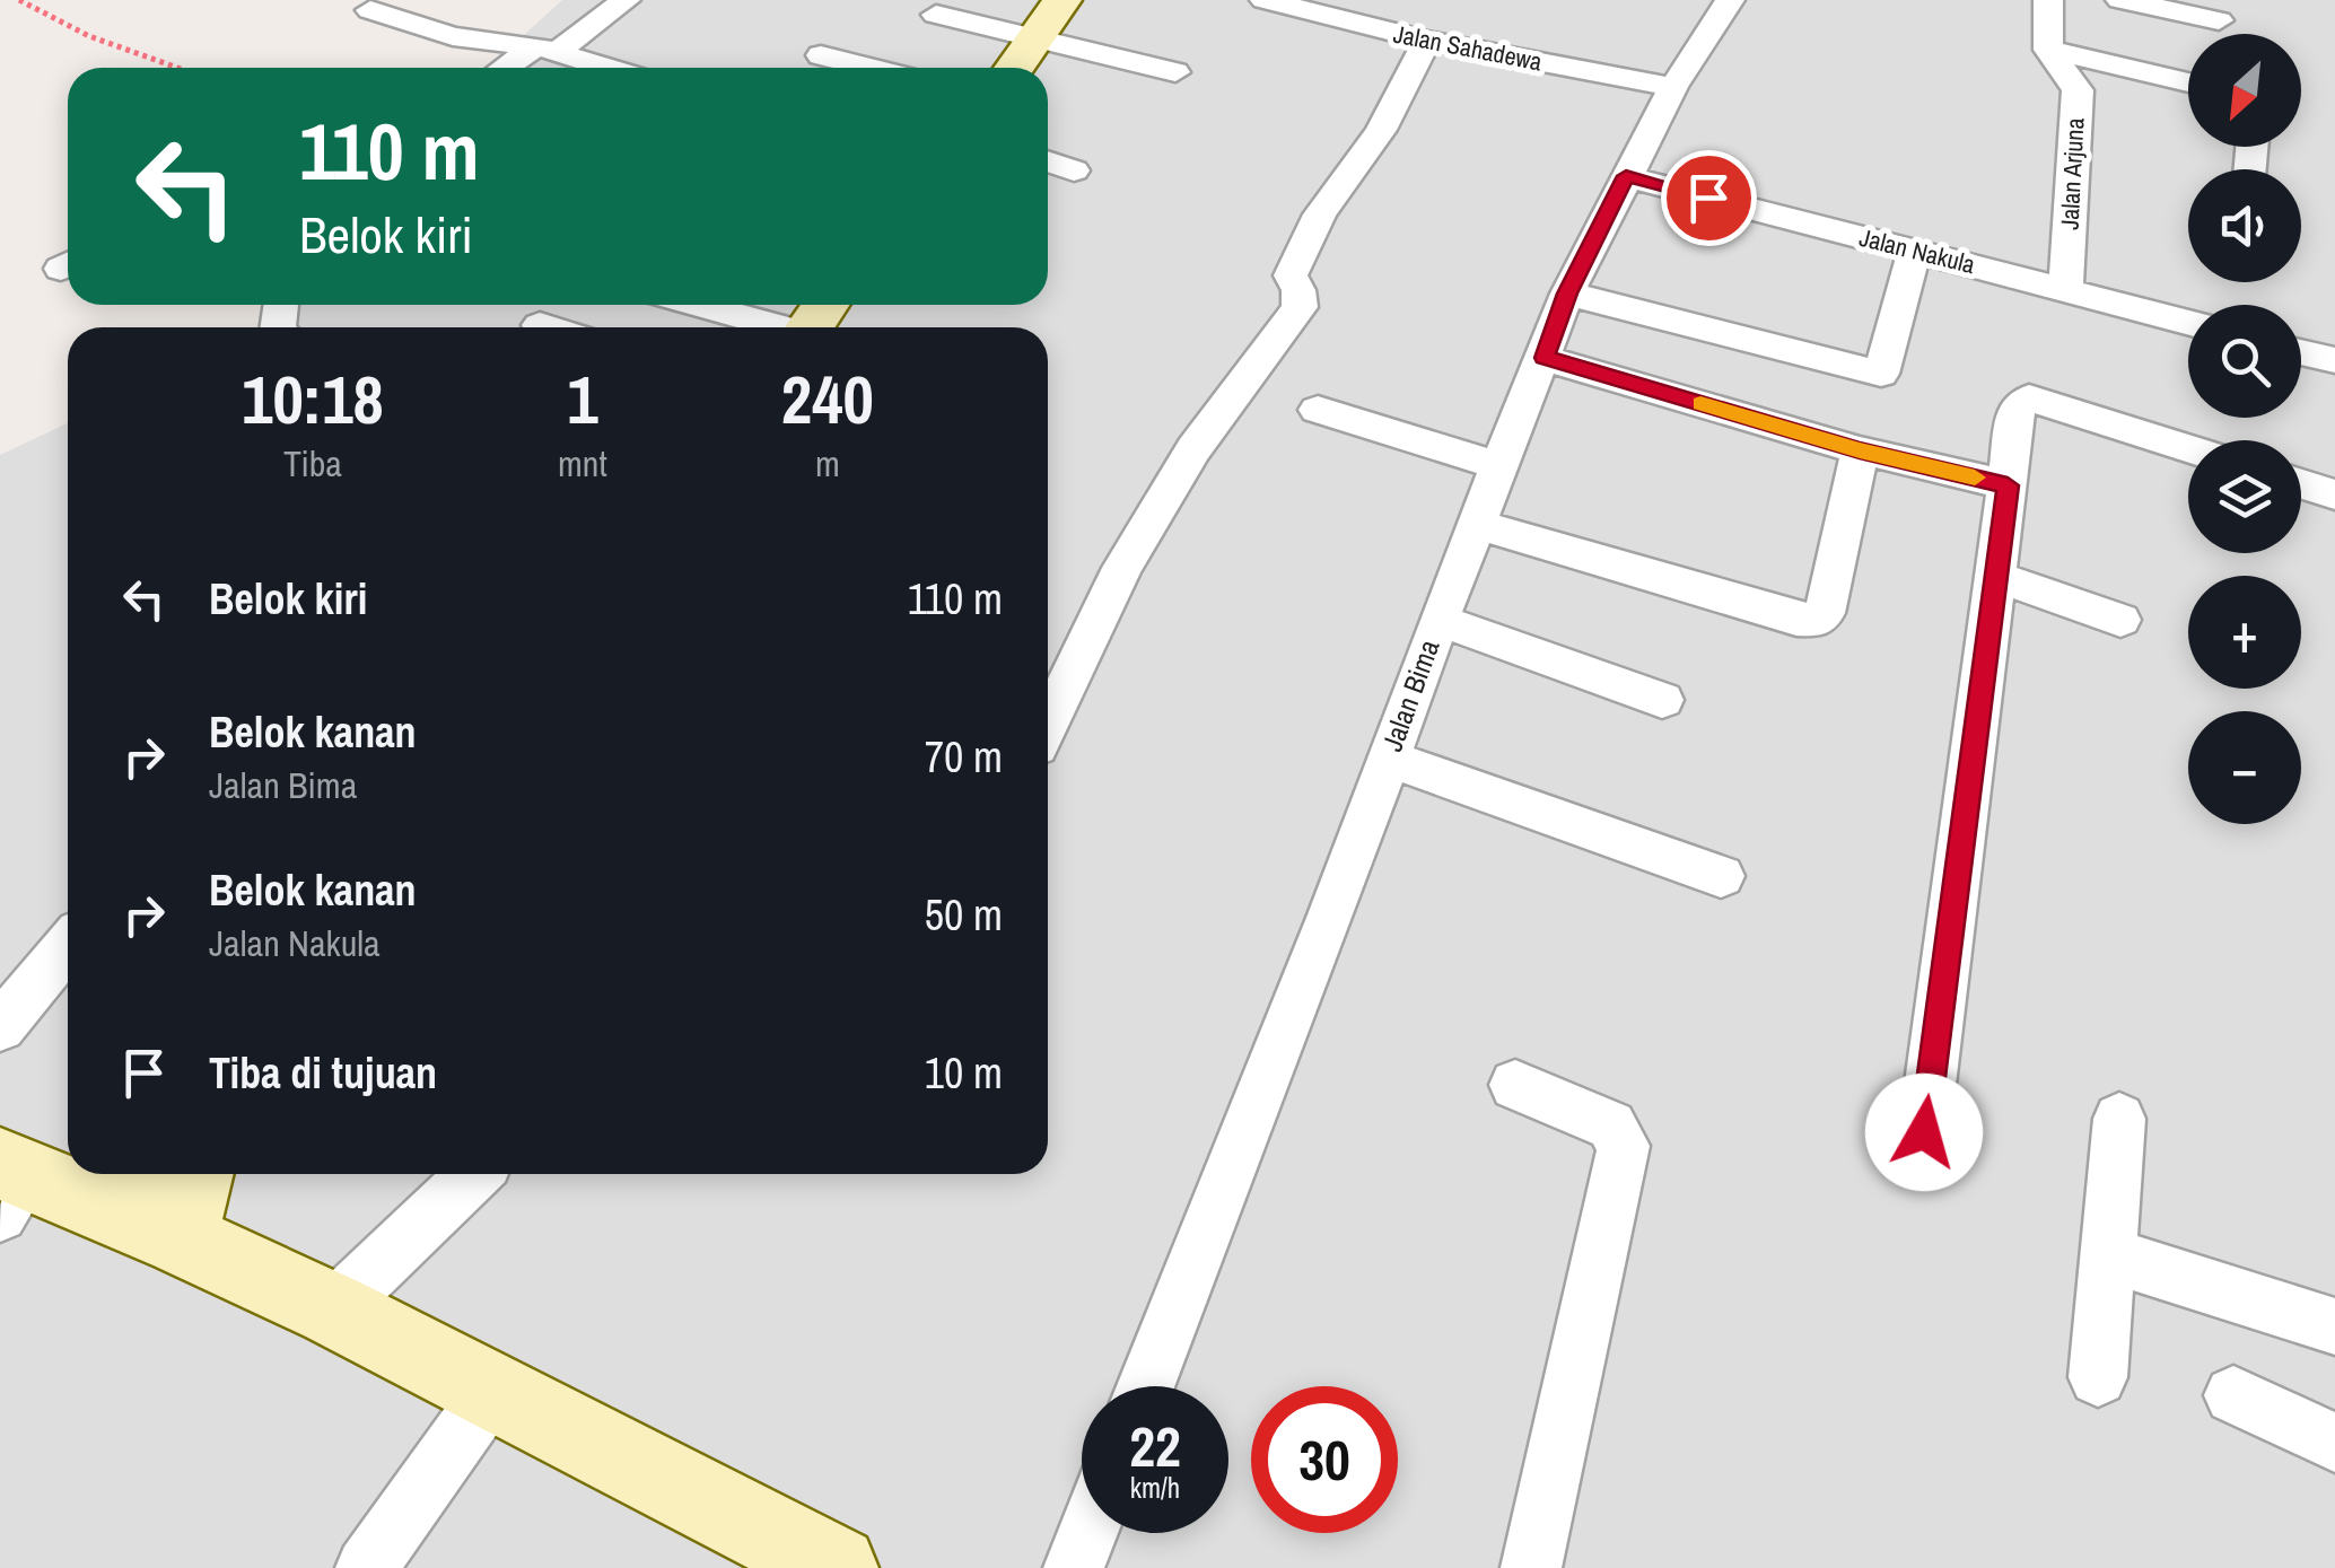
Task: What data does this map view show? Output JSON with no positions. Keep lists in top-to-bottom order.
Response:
{
  "streets": {
    "street": [
      "Jalan Sahadewa",
      "Jalan Arjuna",
      "Jalan Nakula",
      "Jalan Bima"
    ]
  },
  "crossings": [
    ["Jalan Sahadewa", "Jalan Bima"],
    ["Jalan Arjuna", "Jalan Nakula"],
    ["Jalan Nakula", "Jalan Bima"]
  ],
  "north": "bottom left",
  "page": {
    "map_buttons": ["+", "−"],
    "turn": ["110 m", "Belok kiri"],
    "eta": [
      "10:18",
      "Tiba",
      "1",
      "mnt",
      "240",
      "m"
    ],
    "list": [
      {
        "name": "Belok kiri",
        "value": "110 m"
      },
      {
        "name": "Belok kanan",
        "note": "Jalan Bima",
        "value": "70 m"
      },
      {
        "name": "Belok kanan",
        "note": "Jalan Nakula",
        "value": "50 m"
      },
      {
        "name": "Tiba di tujuan",
        "value": "10 m"
      }
    ],
    "speed": "22 km/h",
    "limit": "30"
  }
}
